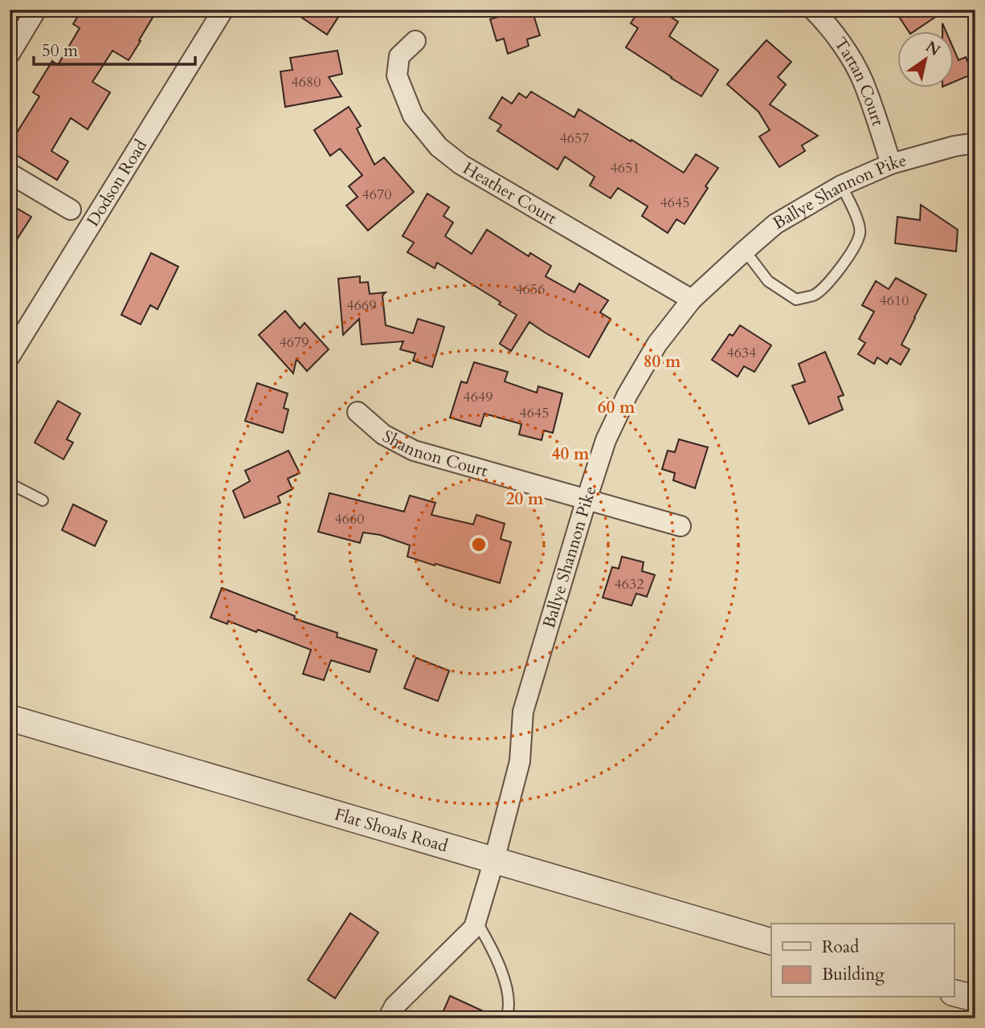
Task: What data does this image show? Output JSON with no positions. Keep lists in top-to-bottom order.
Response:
{
  "streets": {
    "street": [
      "Tartan Court",
      "Dodson Road",
      "Heather Court",
      "Ballye Shannon Pike",
      "Shannon Court",
      "Flat Shoals Road"
    ]
  },
  "crossings": [
    ["Tartan Court", "Ballye Shannon Pike"],
    ["Heather Court", "Ballye Shannon Pike"],
    ["Ballye Shannon Pike", "Shannon Court"],
    ["Ballye Shannon Pike", "Flat Shoals Road"]
  ],
  "house_numbers": [
    "4680",
    "4657",
    "4651",
    "4670",
    "4645",
    "4656",
    "4610",
    "4669",
    "4679",
    "4634",
    "4649",
    "4645",
    "4660",
    "4632"
  ],
  "legend": ["Road", "Building"],
  "scale_bar": "50 m",
  "north": "top right",
  "rings": [
    "80 m",
    "60 m",
    "40 m",
    "20 m"
  ]
}
